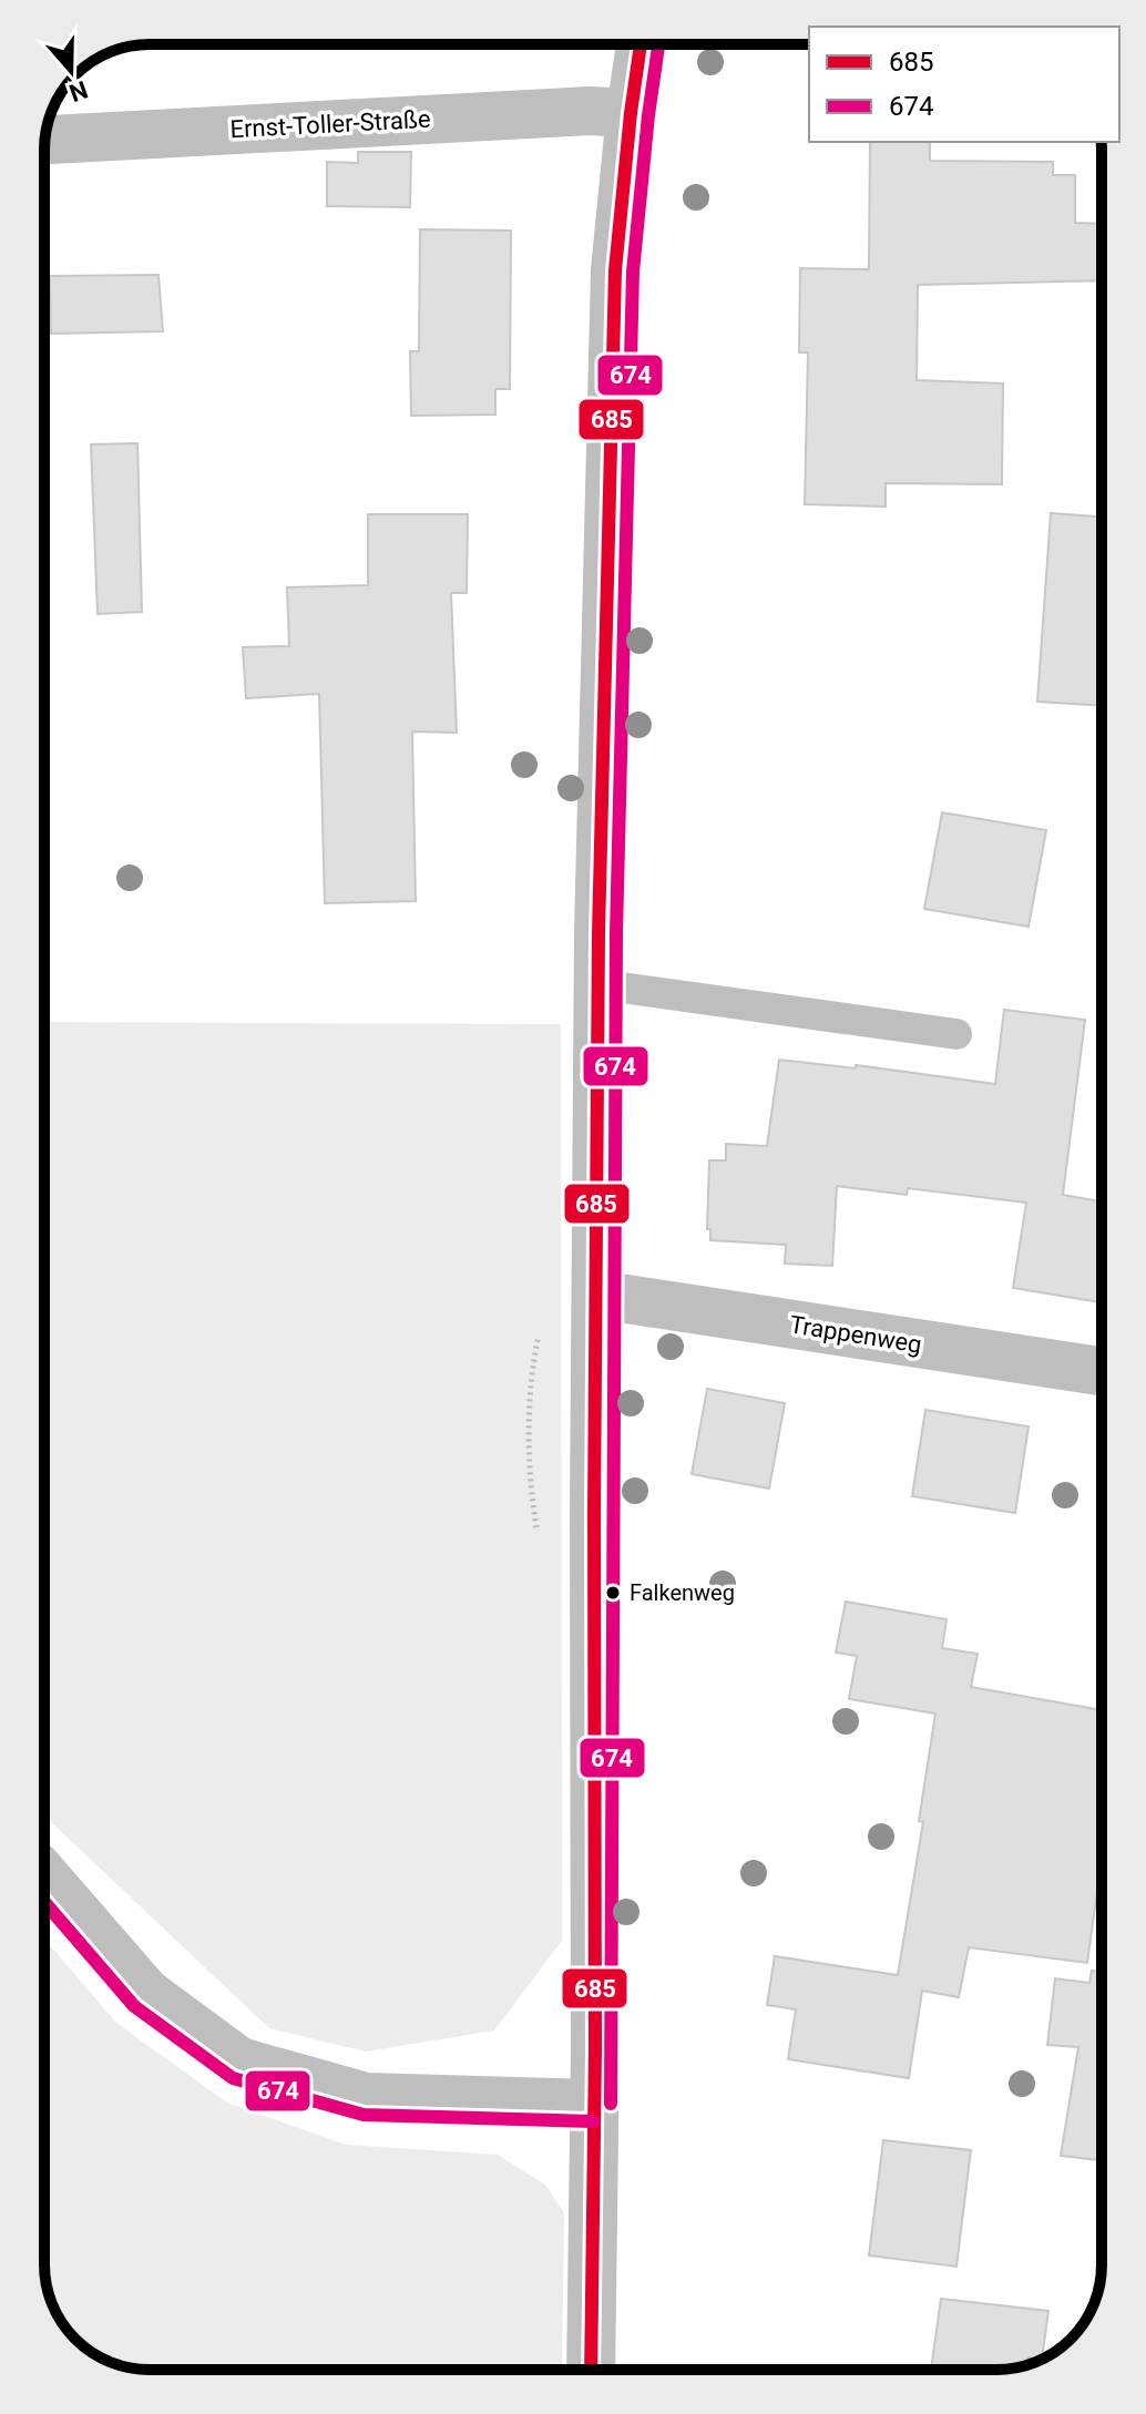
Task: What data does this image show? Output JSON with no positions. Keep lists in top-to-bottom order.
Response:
{
  "streets": {
    "street": ["Ernst-Toller-Straße", "Trappenweg"]
  },
  "places": ["Falkenweg"],
  "lines": ["transit line 685", "transit line 674"],
  "legend": ["685", "674"],
  "north": "bottom"
}
